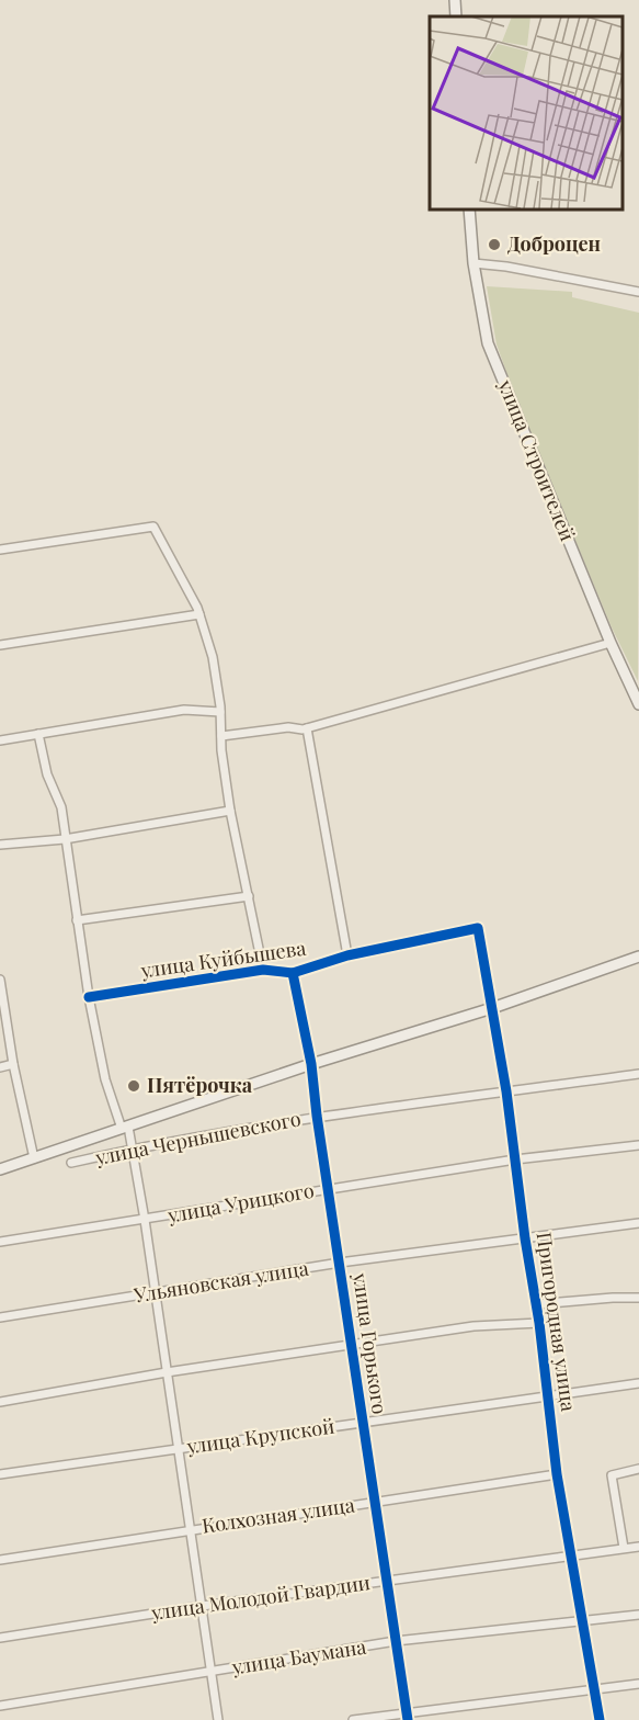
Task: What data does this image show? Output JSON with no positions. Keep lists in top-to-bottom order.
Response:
{
  "streets": {
    "street": [
      "улица Строителей",
      "улица Куйбышева",
      "улица Чернышевского",
      "улица Урицкого",
      "Ульяновская улица",
      "Пригородная улица",
      "улица Горького",
      "улица Крупской",
      "Колхозная улица",
      "улица Молодой Гвардии",
      "улица Баумана"
    ]
  },
  "crossings": [
    ["улица Куйбышева", "Пригородная улица"],
    ["улица Куйбышева", "улица Горького"],
    ["улица Чернышевского", "Пригородная улица"],
    ["улица Чернышевского", "улица Горького"],
    ["улица Урицкого", "Пригородная улица"],
    ["улица Урицкого", "улица Горького"],
    ["Ульяновская улица", "Пригородная улица"],
    ["Ульяновская улица", "улица Горького"],
    ["Пригородная улица", "улица Крупской"],
    ["Пригородная улица", "Колхозная улица"],
    ["Пригородная улица", "улица Молодой Гвардии"],
    ["Пригородная улица", "улица Баумана"],
    ["улица Горького", "улица Крупской"],
    ["улица Горького", "Колхозная улица"],
    ["улица Горького", "улица Молодой Гвардии"],
    ["улица Горького", "улица Баумана"]
  ],
  "places": ["Доброцен", "Пятёрочка"]
}
